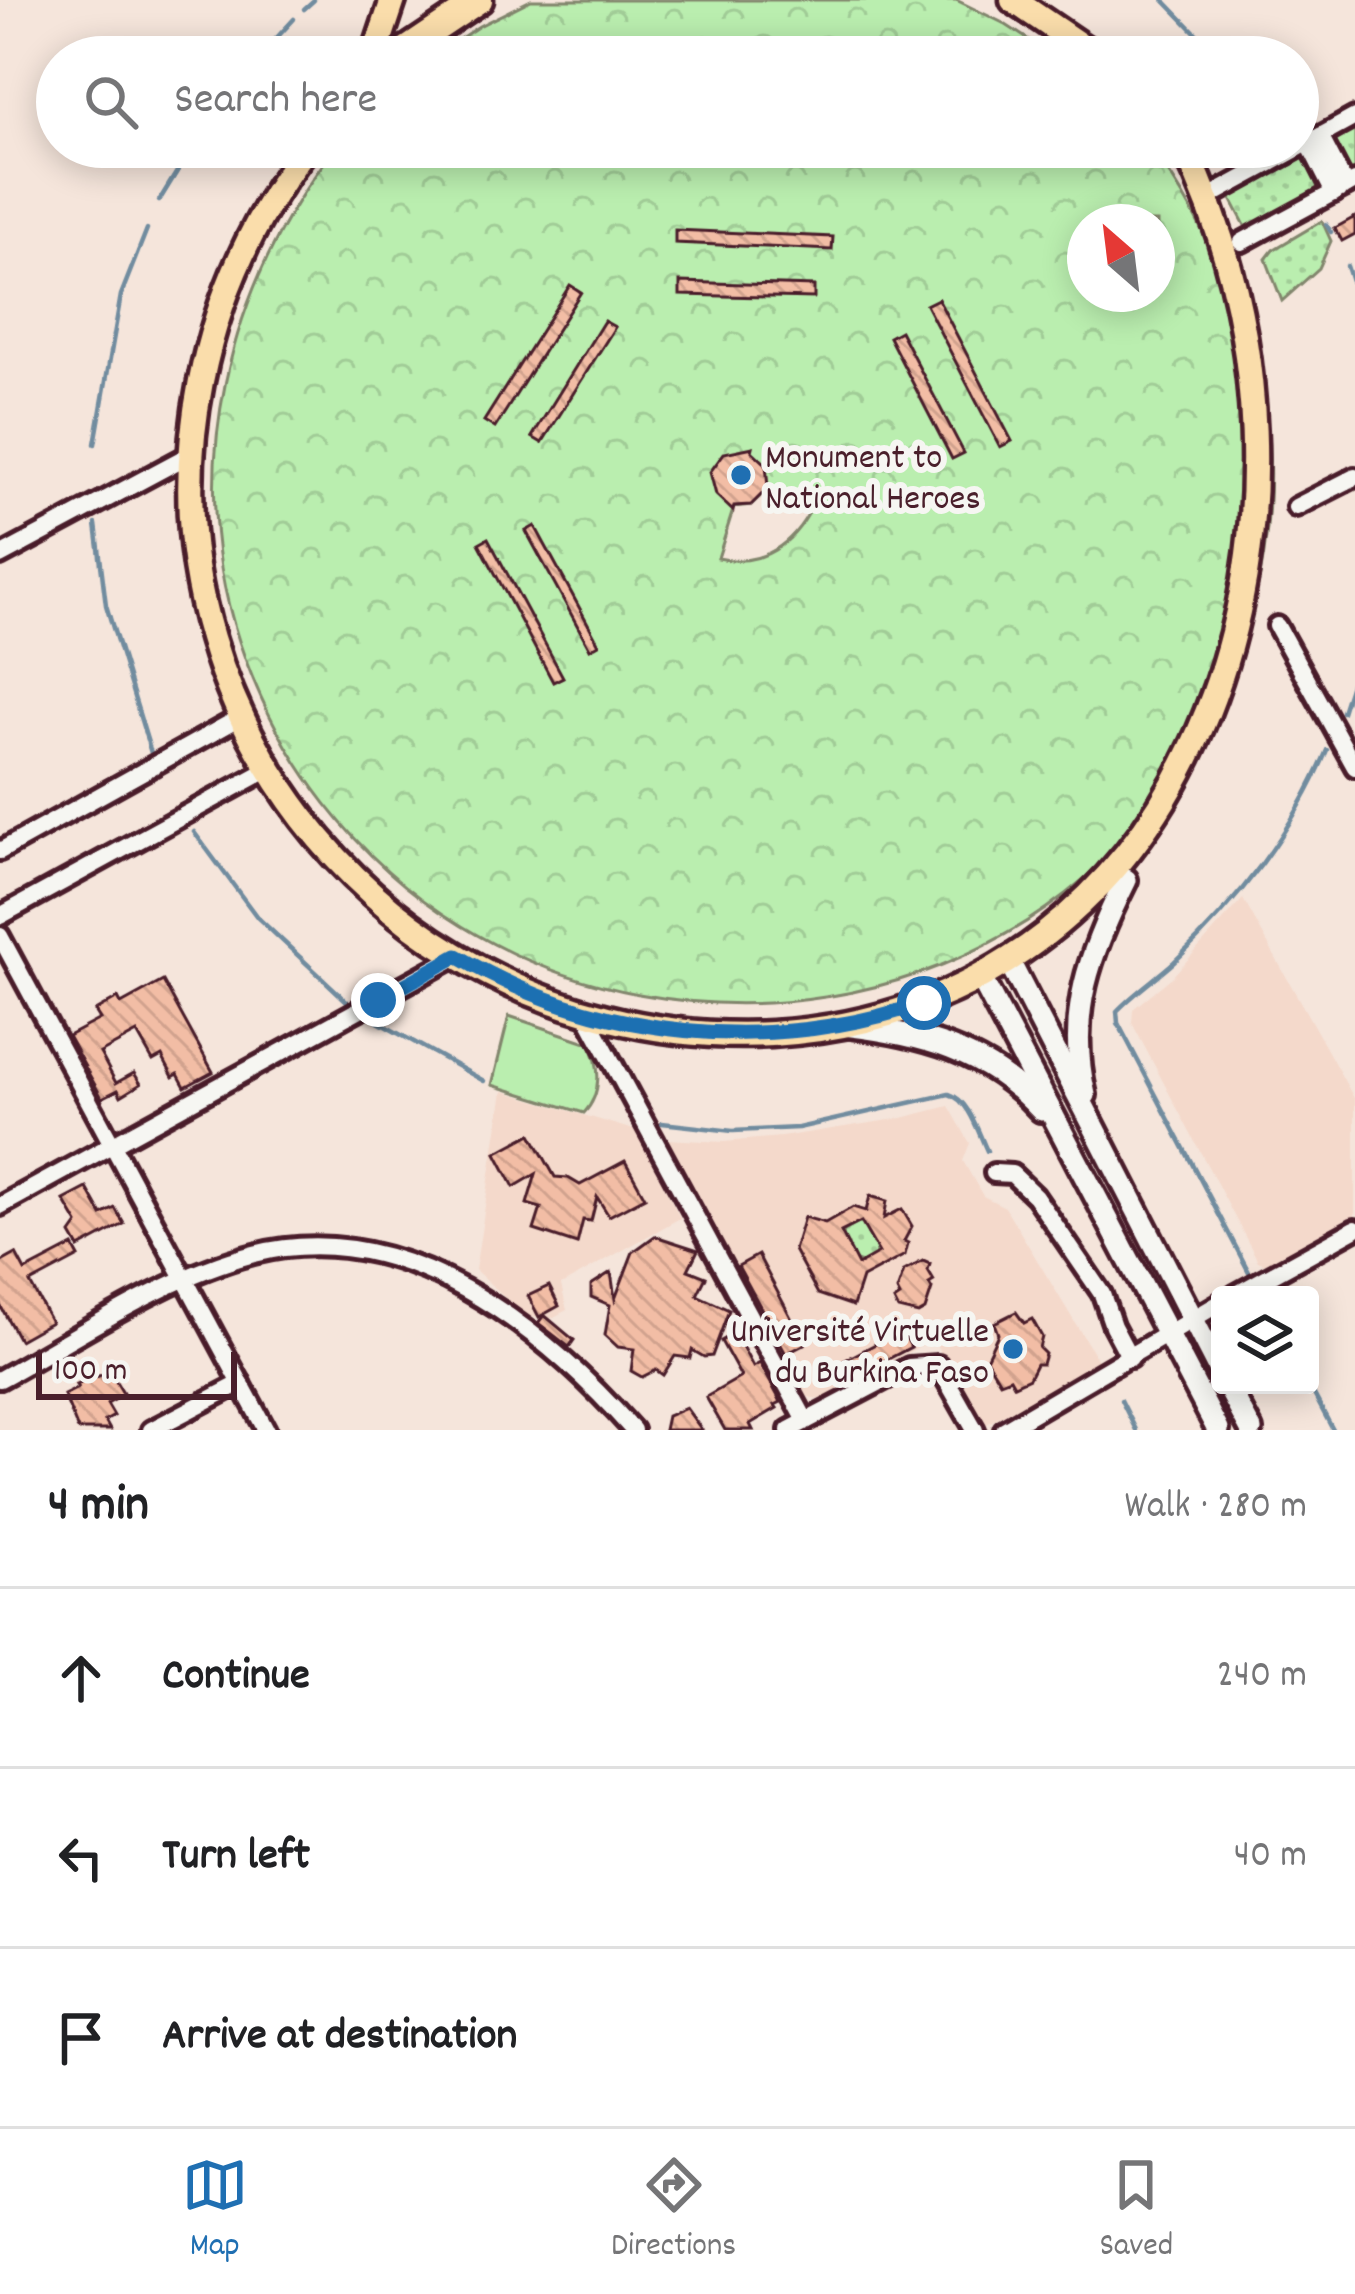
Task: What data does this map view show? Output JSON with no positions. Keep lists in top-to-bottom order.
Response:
{
  "places": ["Monument to National Heroes", "Université Virtuelle du Burkina Faso"],
  "scale_bar": "100 m",
  "north": "top left",
  "page": {
    "search": "Search here",
    "scale": "100 m",
    "heading": ["4 min", "Walk · 280 m"],
    "list": [
      ["Continue", "240 m"],
      ["Turn left", "40 m"],
      "Arrive at destination"
    ],
    "nav": ["Map", "Directions", "Saved"]
  }
}
